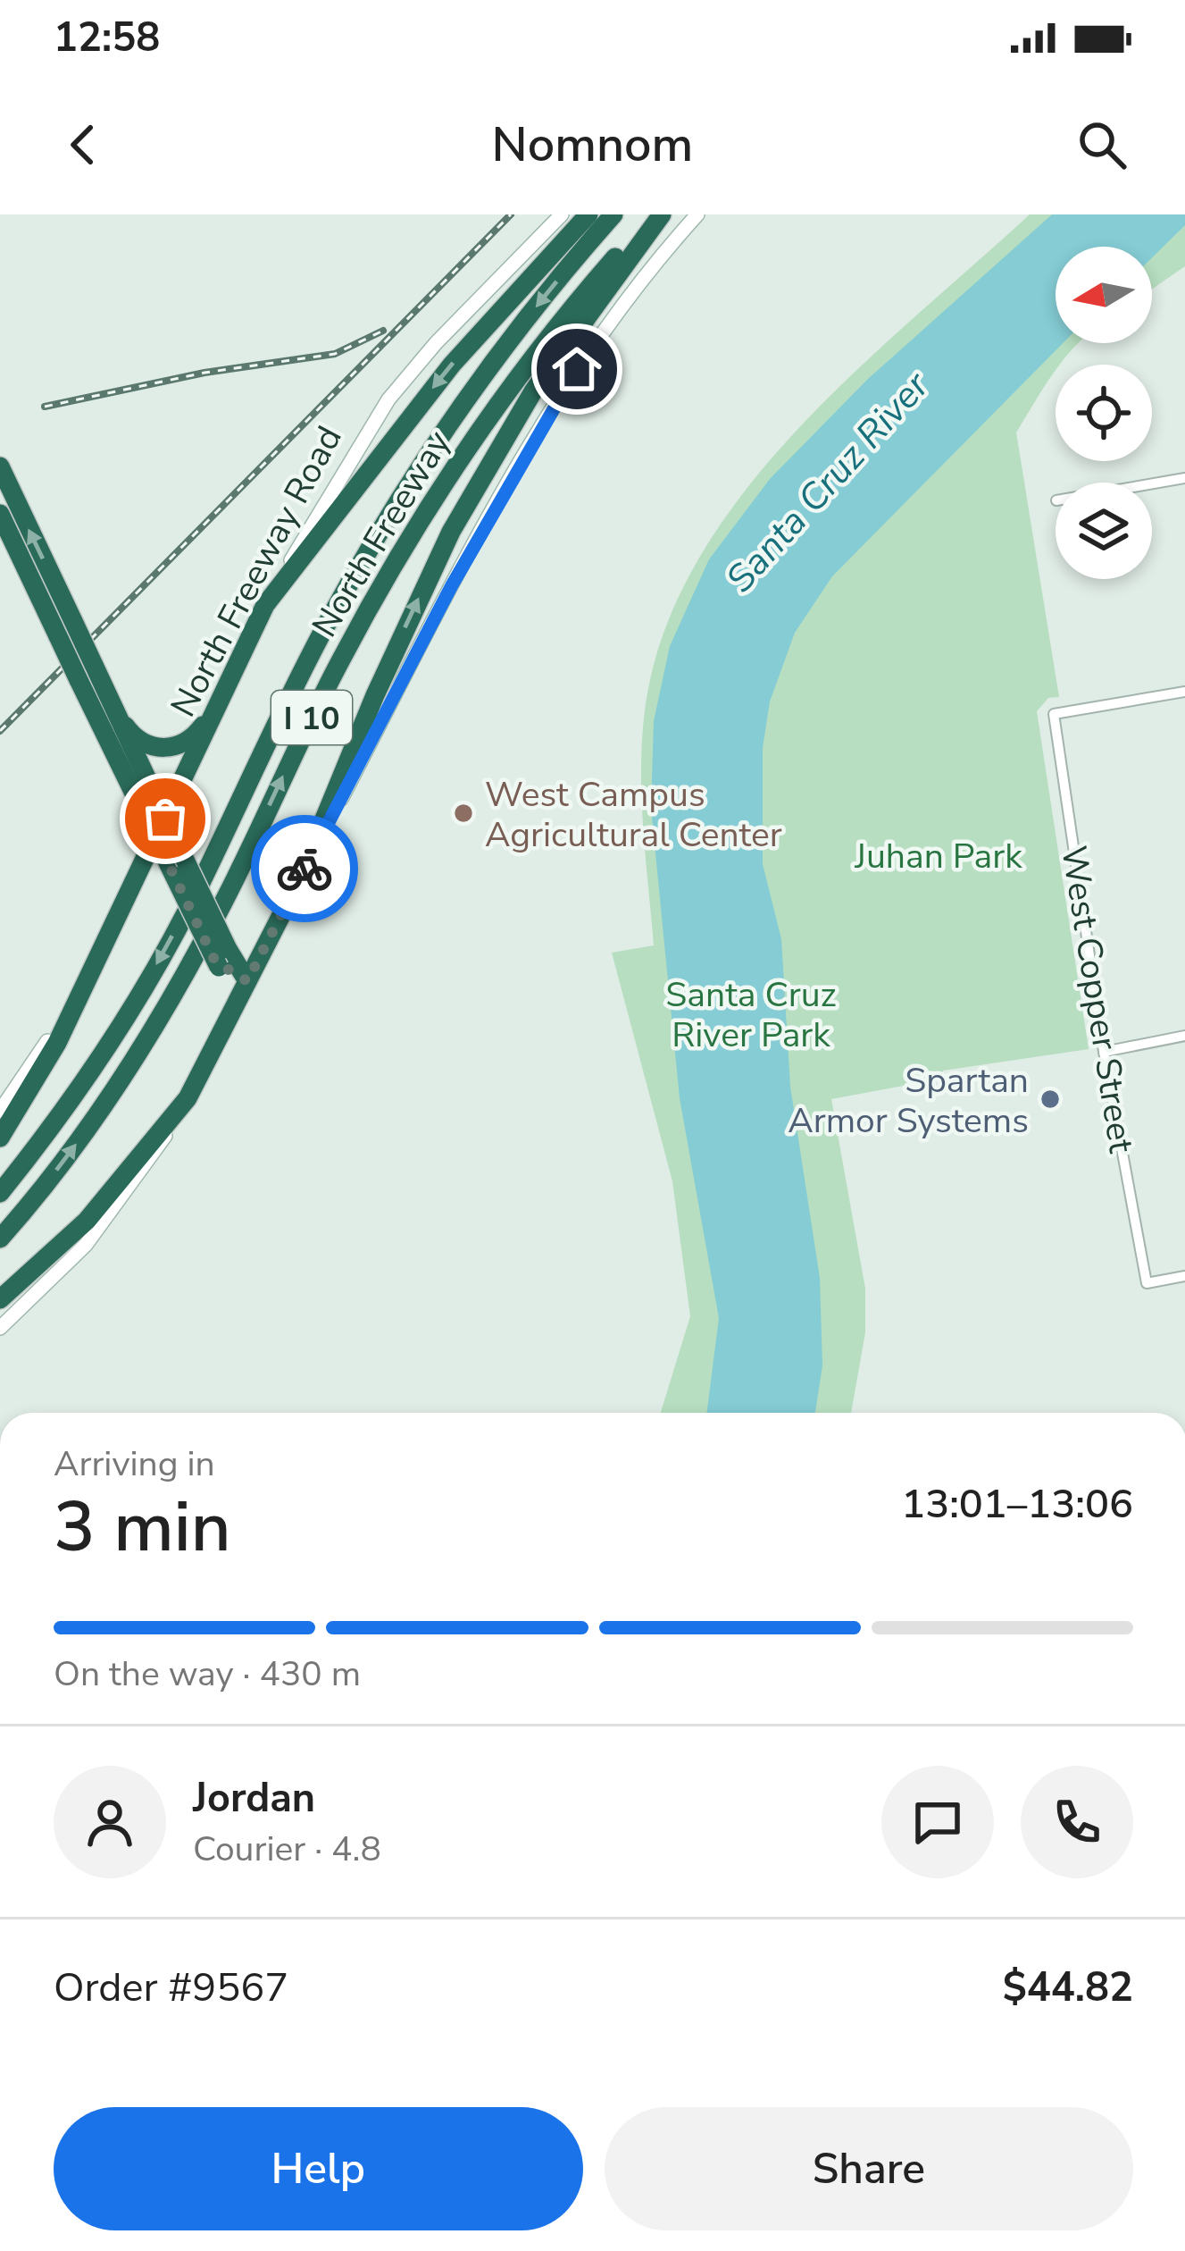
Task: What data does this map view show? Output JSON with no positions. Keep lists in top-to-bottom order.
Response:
{
  "streets": {
    "highway": ["North Freeway", "North Freeway Road", "I 10"],
    "street": ["West Copper Street"]
  },
  "water": ["Santa Cruz River"],
  "parks": ["Juhan Park", "Santa Cruz River Park"],
  "places": ["West Campus Agricultural Center", "Spartan Armor Systems"],
  "north": "left",
  "page": {
    "status": "12:58",
    "header": "Nomnom",
    "heading": ["3 min", "Arriving in", "13:01–13:06"],
    "panel": [
      "Jordan",
      "Courier · 4.8",
      "Order #9567",
      "$44.82"
    ],
    "bar": "On the way · 430 m",
    "buttons": ["Help", "Share"]
  }
}
